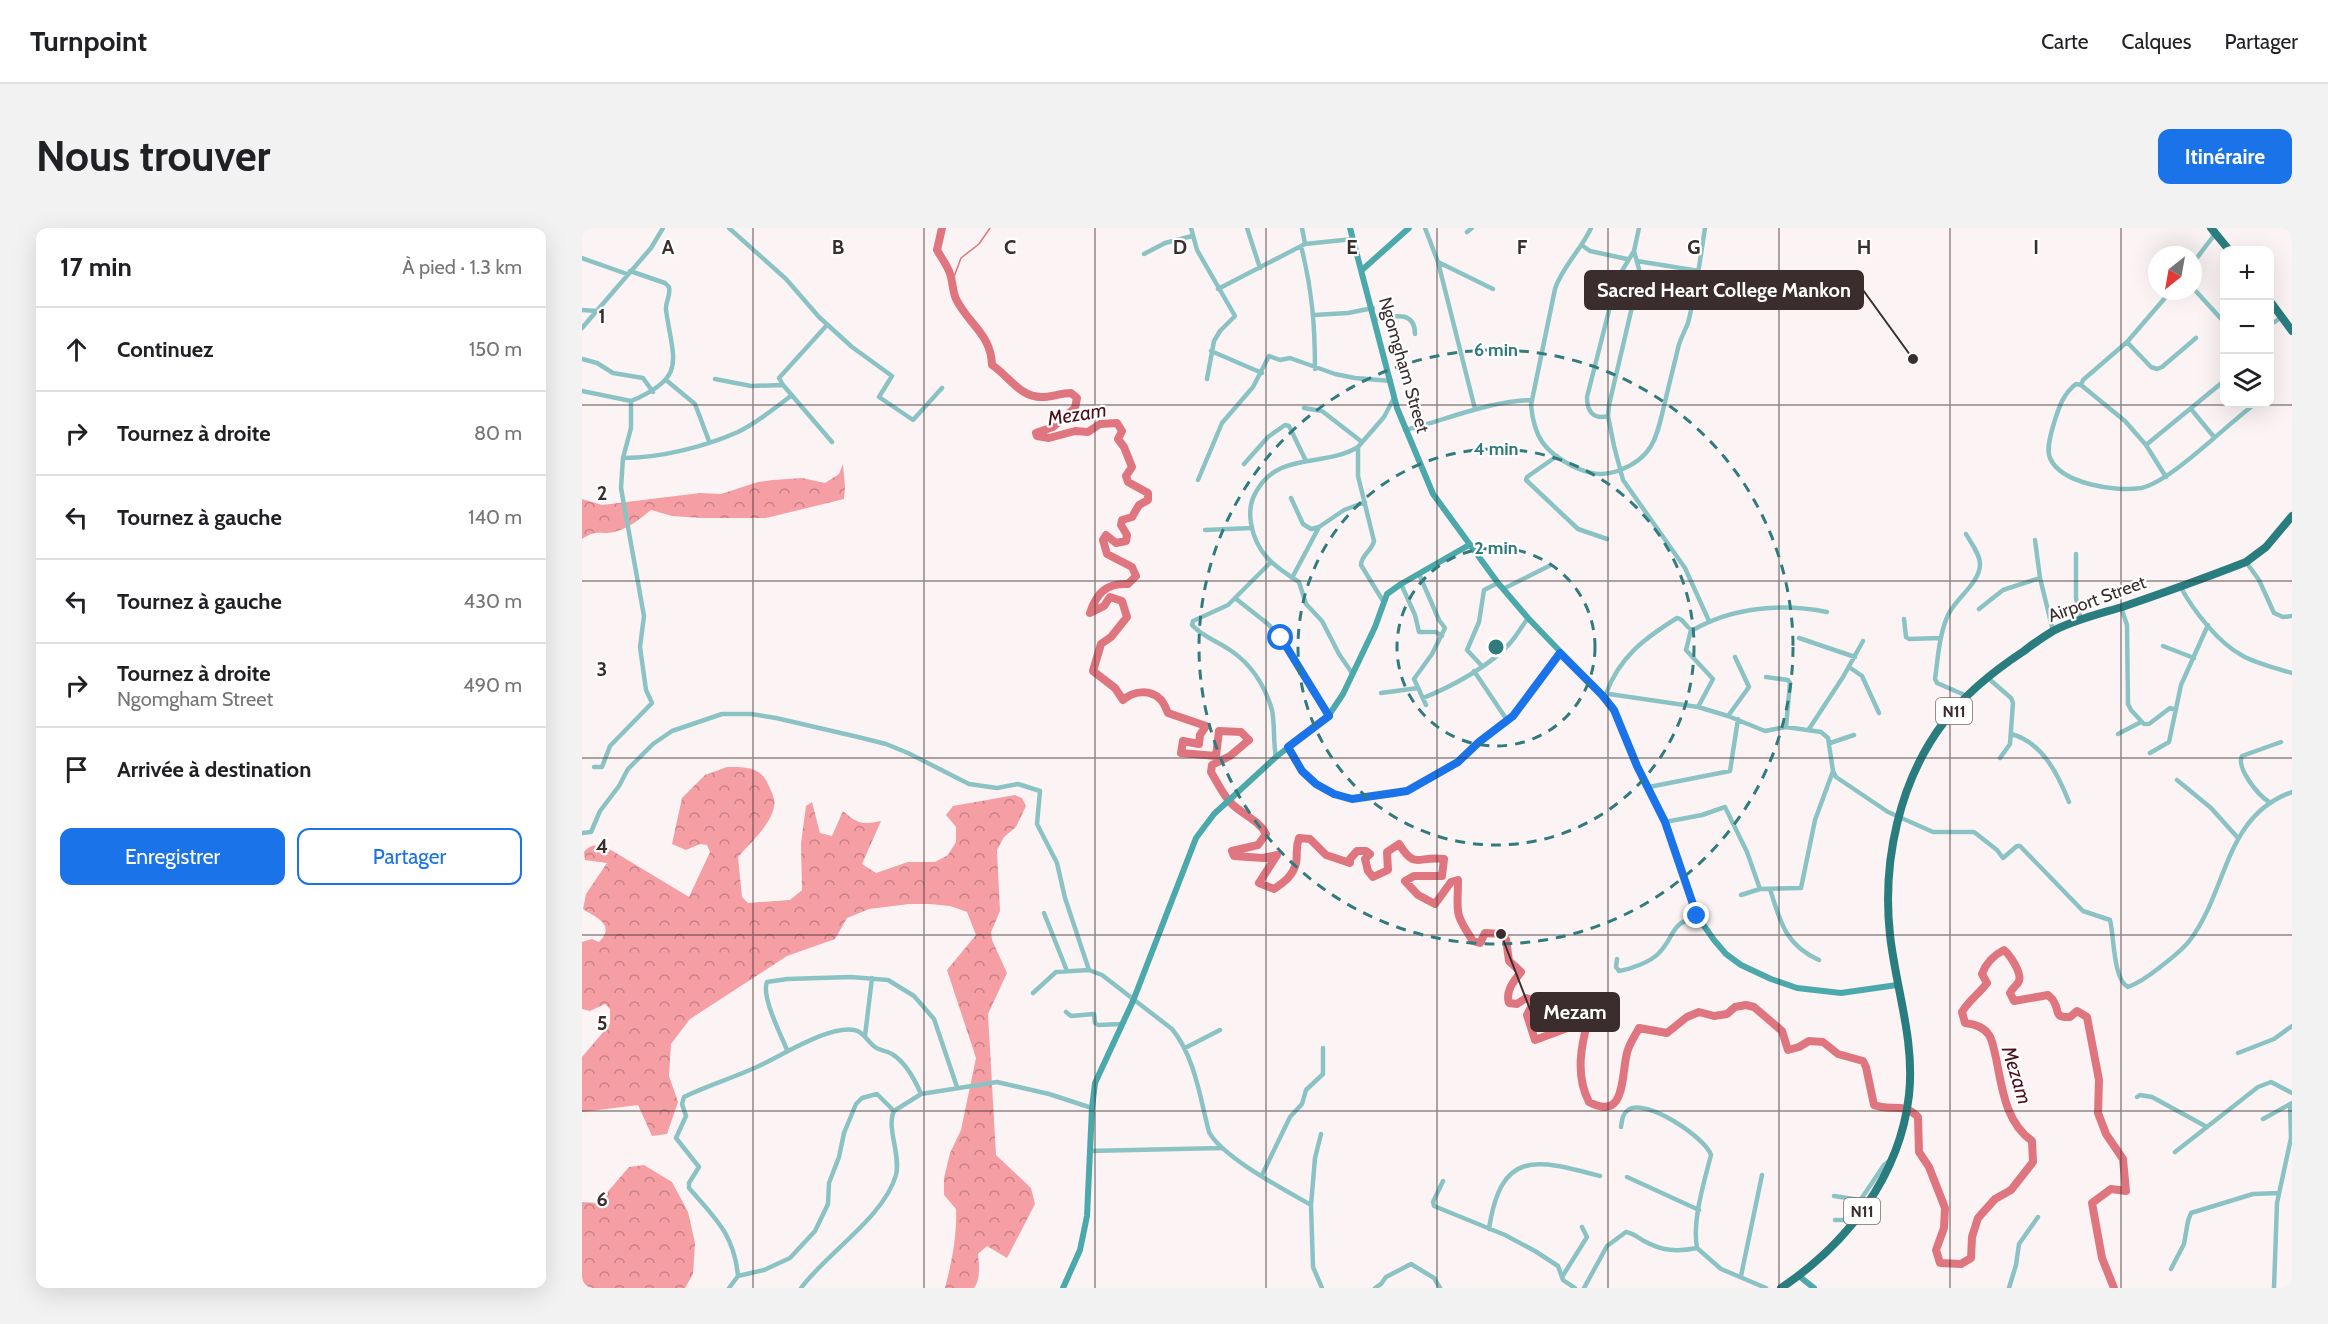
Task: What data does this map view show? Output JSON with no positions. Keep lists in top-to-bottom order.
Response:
{
  "streets": {
    "highway": ["Airport Street", "N11"],
    "main road": ["Ngomgham Street"]
  },
  "crossings": [
    ["Ngomgham Street", "Airport Street"],
    ["Airport Street", "N11"]
  ],
  "water": ["Mezam"],
  "places": ["Sacred Heart College Mankon", "Mezam"],
  "north": "bottom left",
  "page": {
    "header": "Turnpoint",
    "nav": ["Carte", "Calques", "Partager"],
    "buttons": [
      "Itinéraire",
      ["Enregistrer", "Partager"]
    ],
    "title": "Nous trouver",
    "heading": ["17 min", "À pied · 1.3 km"],
    "map_buttons": ["+", "−"],
    "list": [
      ["Continuez", "150 m"],
      ["Tournez à droite", "80 m"],
      ["Tournez à gauche", "140 m"],
      ["Tournez à gauche", "430 m"],
      ["Tournez à droite", "Ngomgham Street", "490 m"],
      "Arrivée à destination"
    ]
  },
  "grid": {
    "columns": [
      "A",
      "B",
      "C",
      "D",
      "E",
      "F",
      "G",
      "H",
      "I"
    ],
    "rows": [
      "1",
      "2",
      "3",
      "4",
      "5",
      "6"
    ]
  },
  "rings": ["6 min", "4 min", "2 min"]
}
